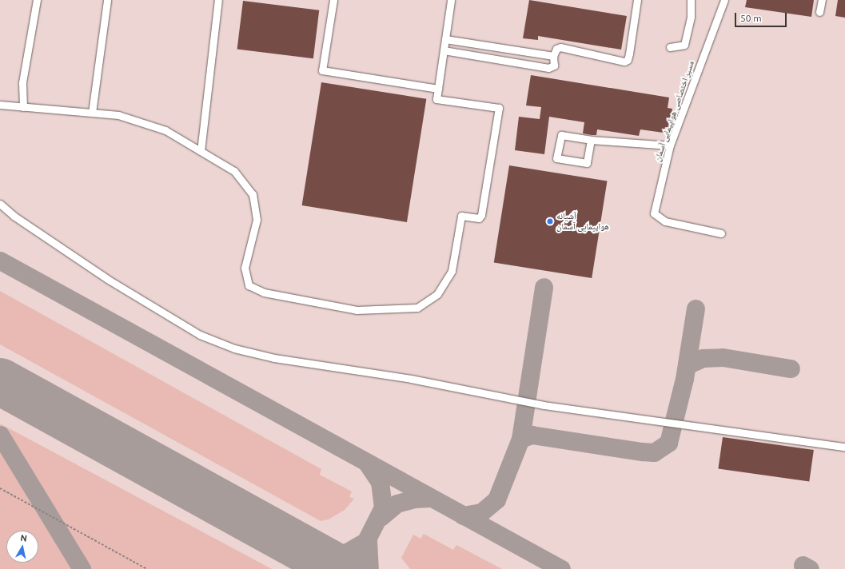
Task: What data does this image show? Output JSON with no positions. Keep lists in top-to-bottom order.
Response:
{
  "streets": {
    "street": ["مسیر اختصاصی هواپیمایی آسمان"]
  },
  "places": ["آشیانه هواپیمایی آسمان"],
  "scale_bar": "50 m",
  "north": "top"
}
